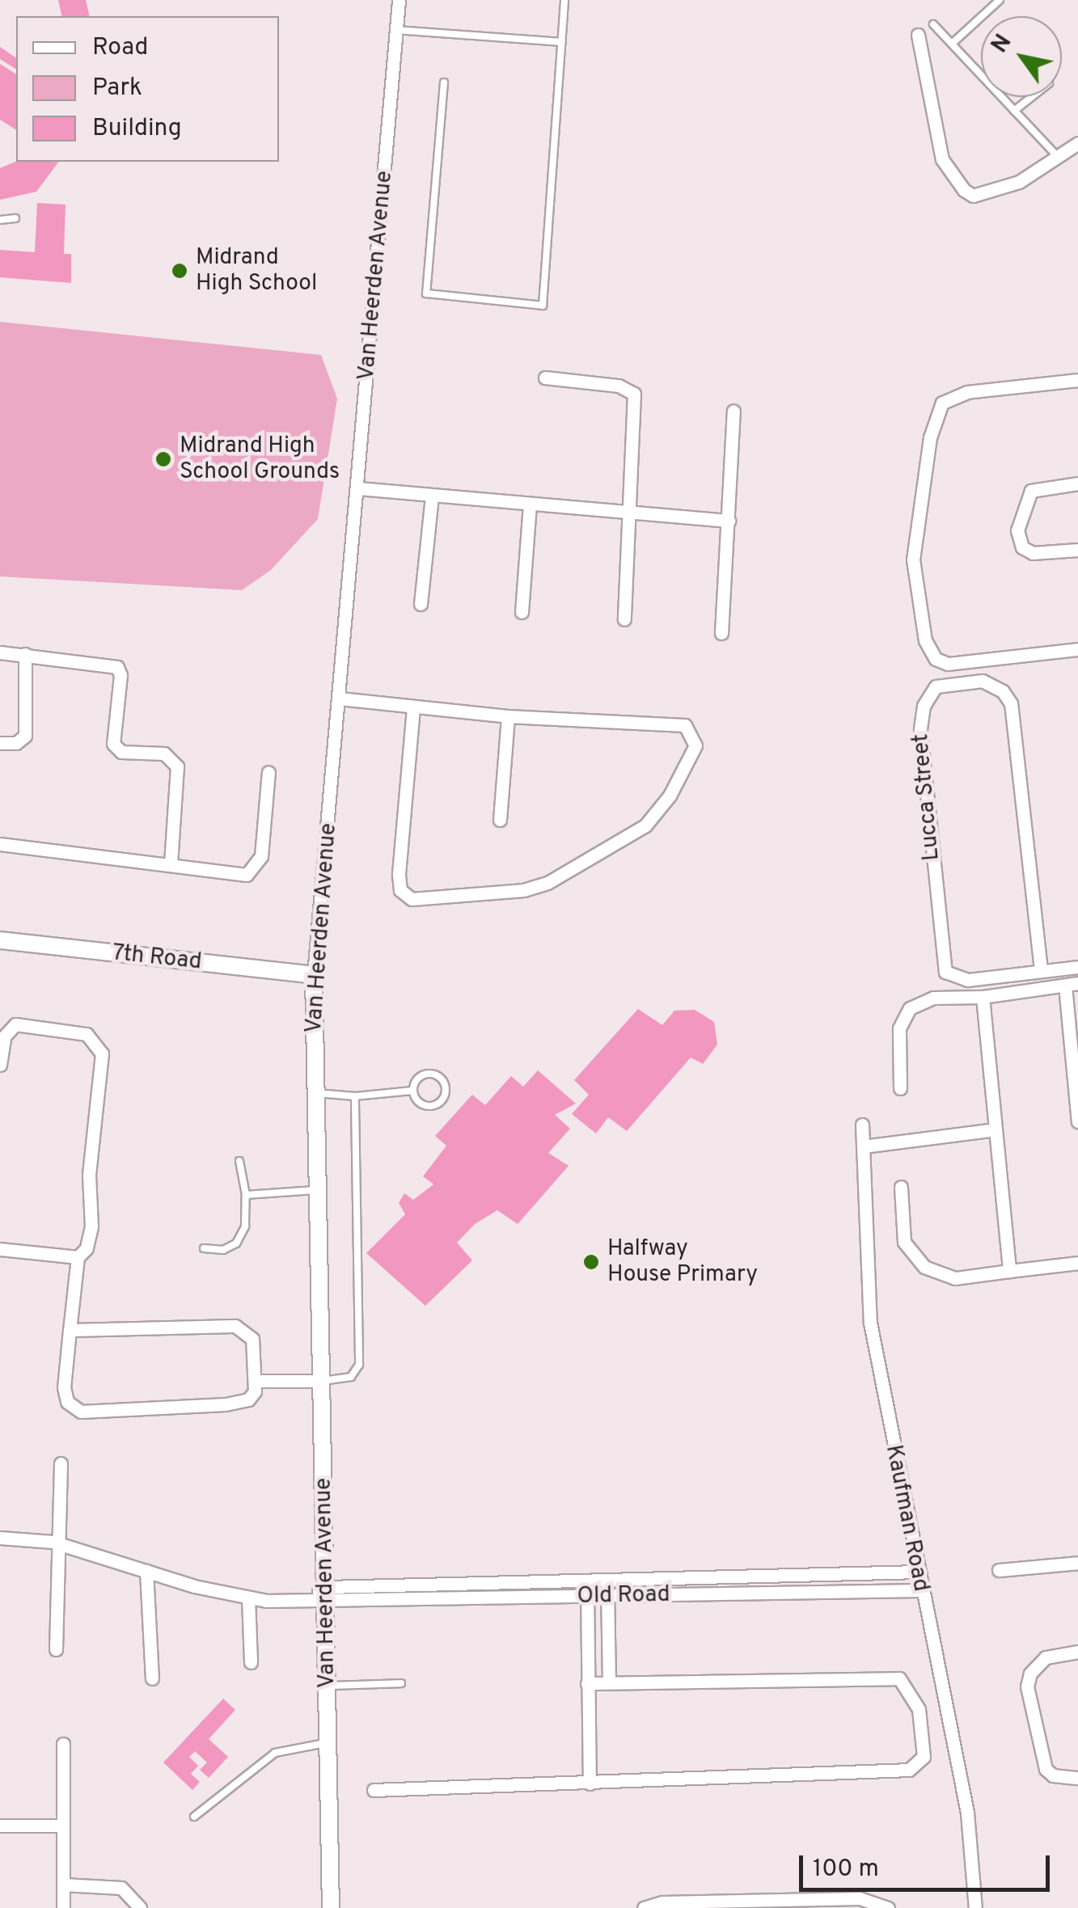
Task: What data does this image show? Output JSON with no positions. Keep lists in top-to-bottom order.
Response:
{
  "streets": {
    "street": [
      "Van Heerden Avenue",
      "Lucca Street",
      "7th Road",
      "Kaufman Road",
      "Old Road"
    ]
  },
  "crossings": [
    ["Van Heerden Avenue", "7th Road"],
    ["Van Heerden Avenue", "Old Road"],
    ["Kaufman Road", "Old Road"]
  ],
  "places": ["Midrand High School", "Midrand High School Grounds", "Halfway House Primary"],
  "legend": ["Road", "Park", "Building"],
  "scale_bar": "100 m",
  "north": "top left"
}
